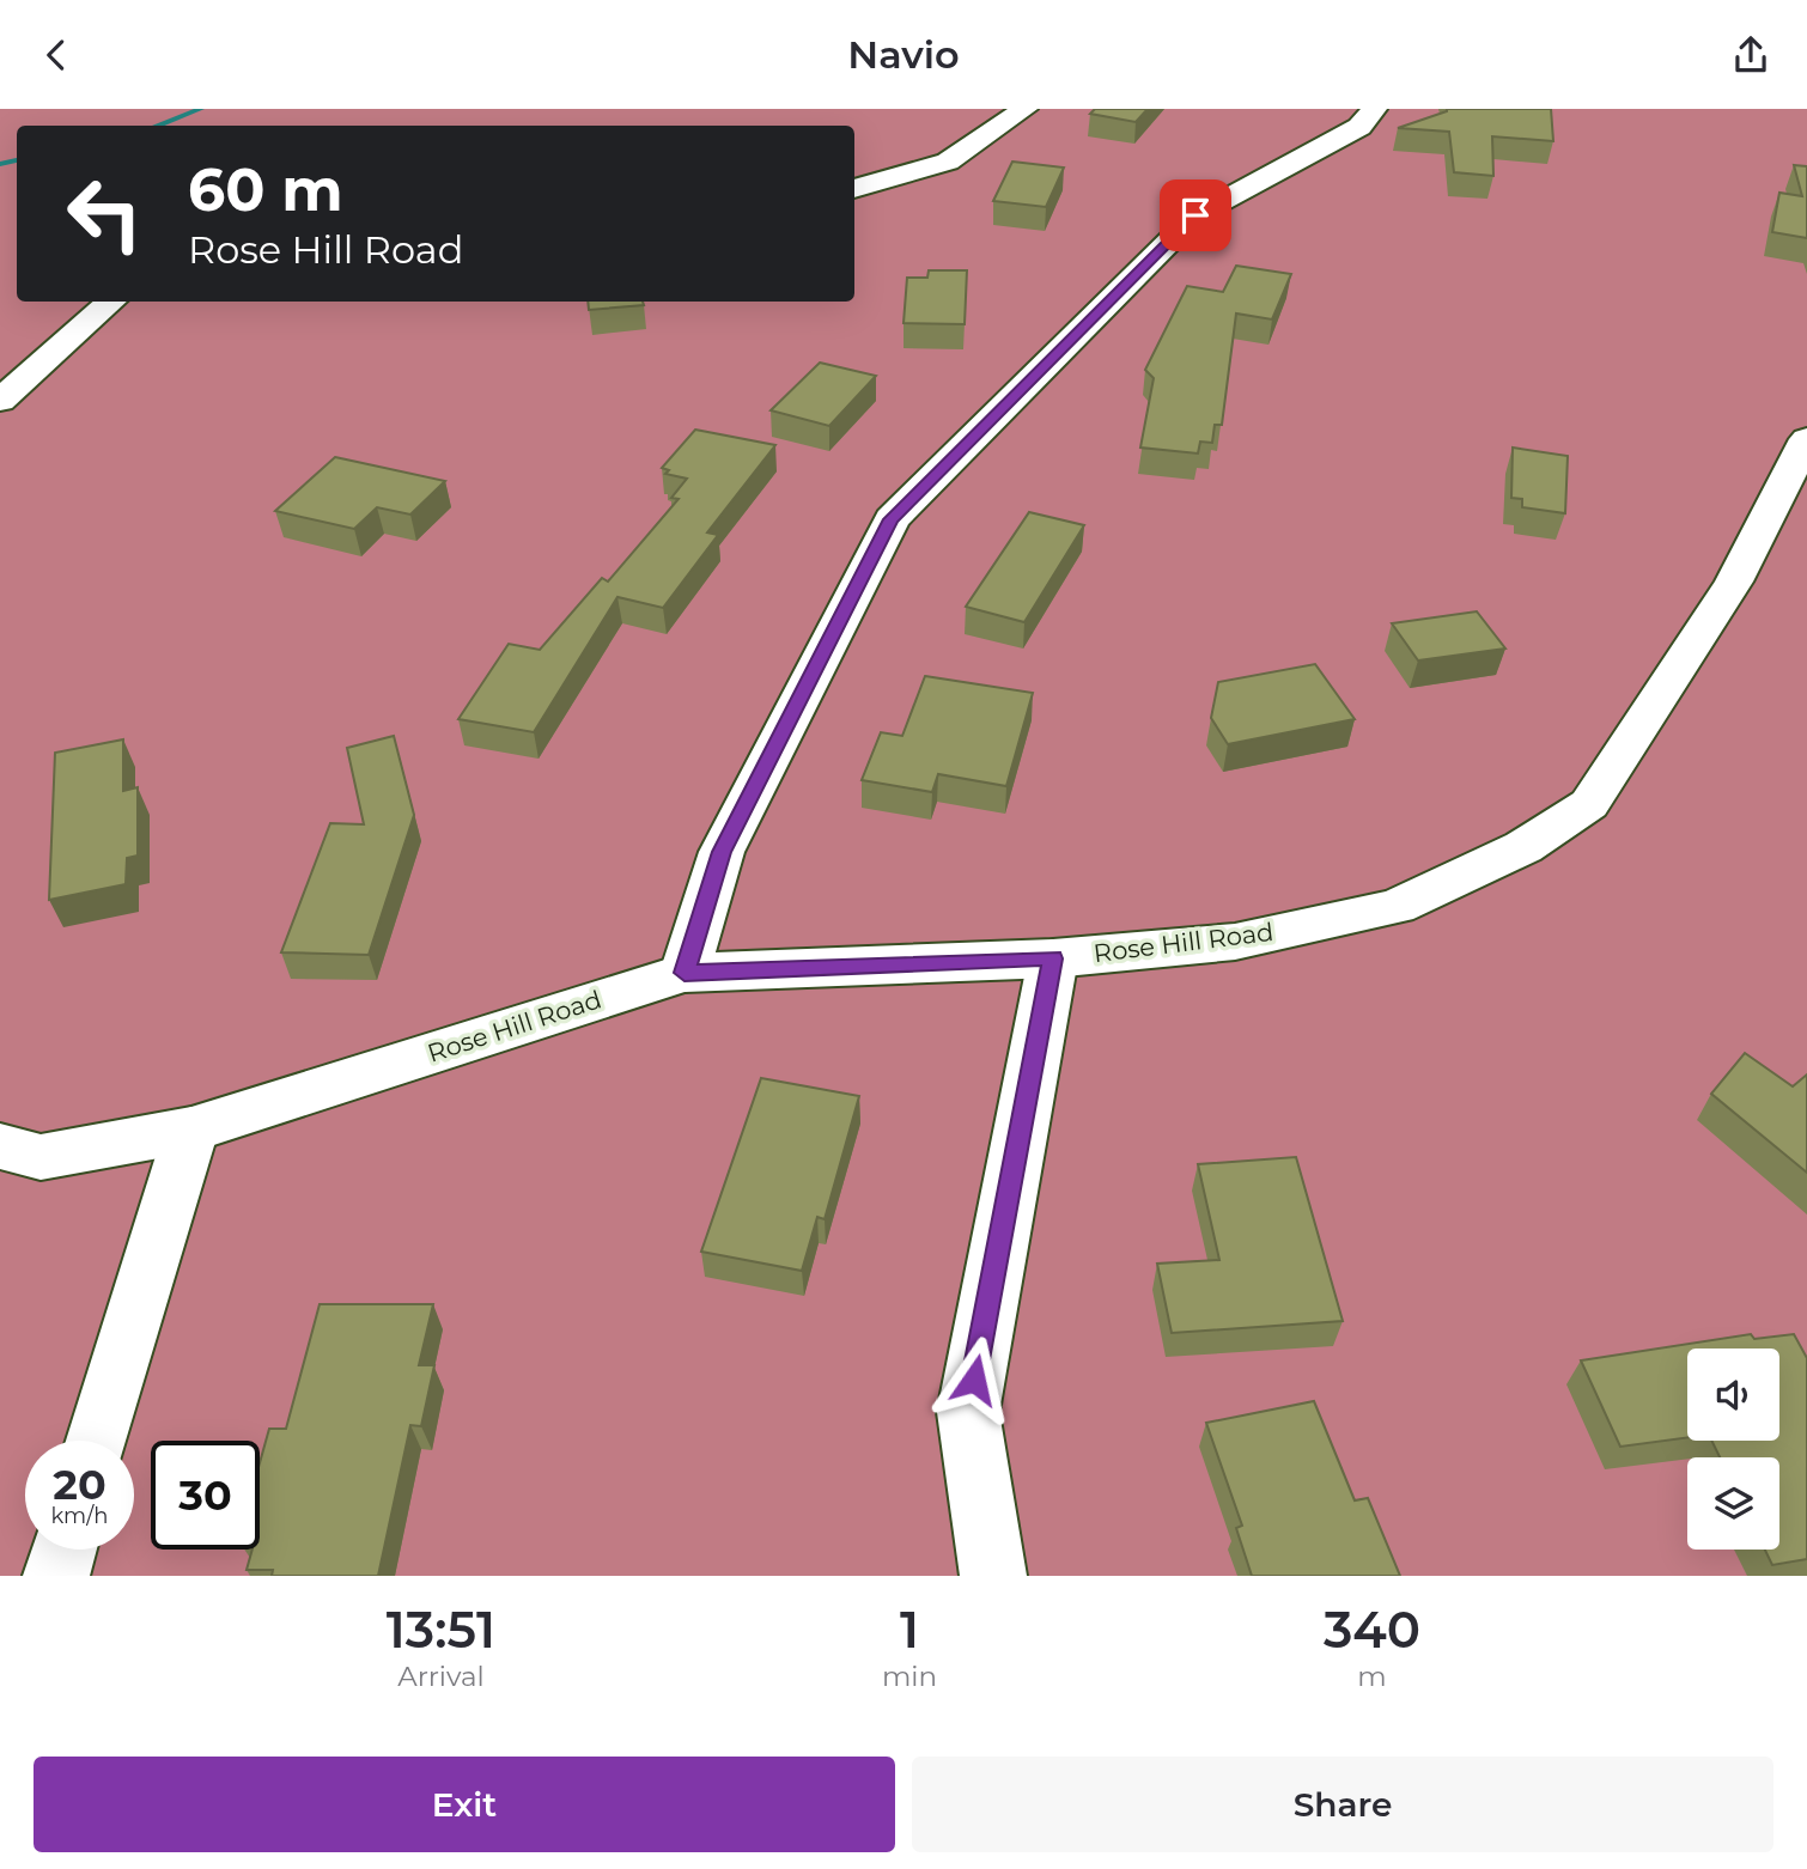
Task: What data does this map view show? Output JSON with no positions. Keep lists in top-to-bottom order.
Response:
{
  "streets": {
    "street": ["Rose Hill Road"]
  },
  "page": {
    "header": "Navio",
    "turn": ["60 m", "Rose Hill Road"],
    "speed": "20 km/h",
    "limit": "30",
    "eta": [
      "13:51",
      "Arrival",
      "1",
      "min",
      "340",
      "m"
    ],
    "buttons": ["Exit", "Share"]
  }
}
